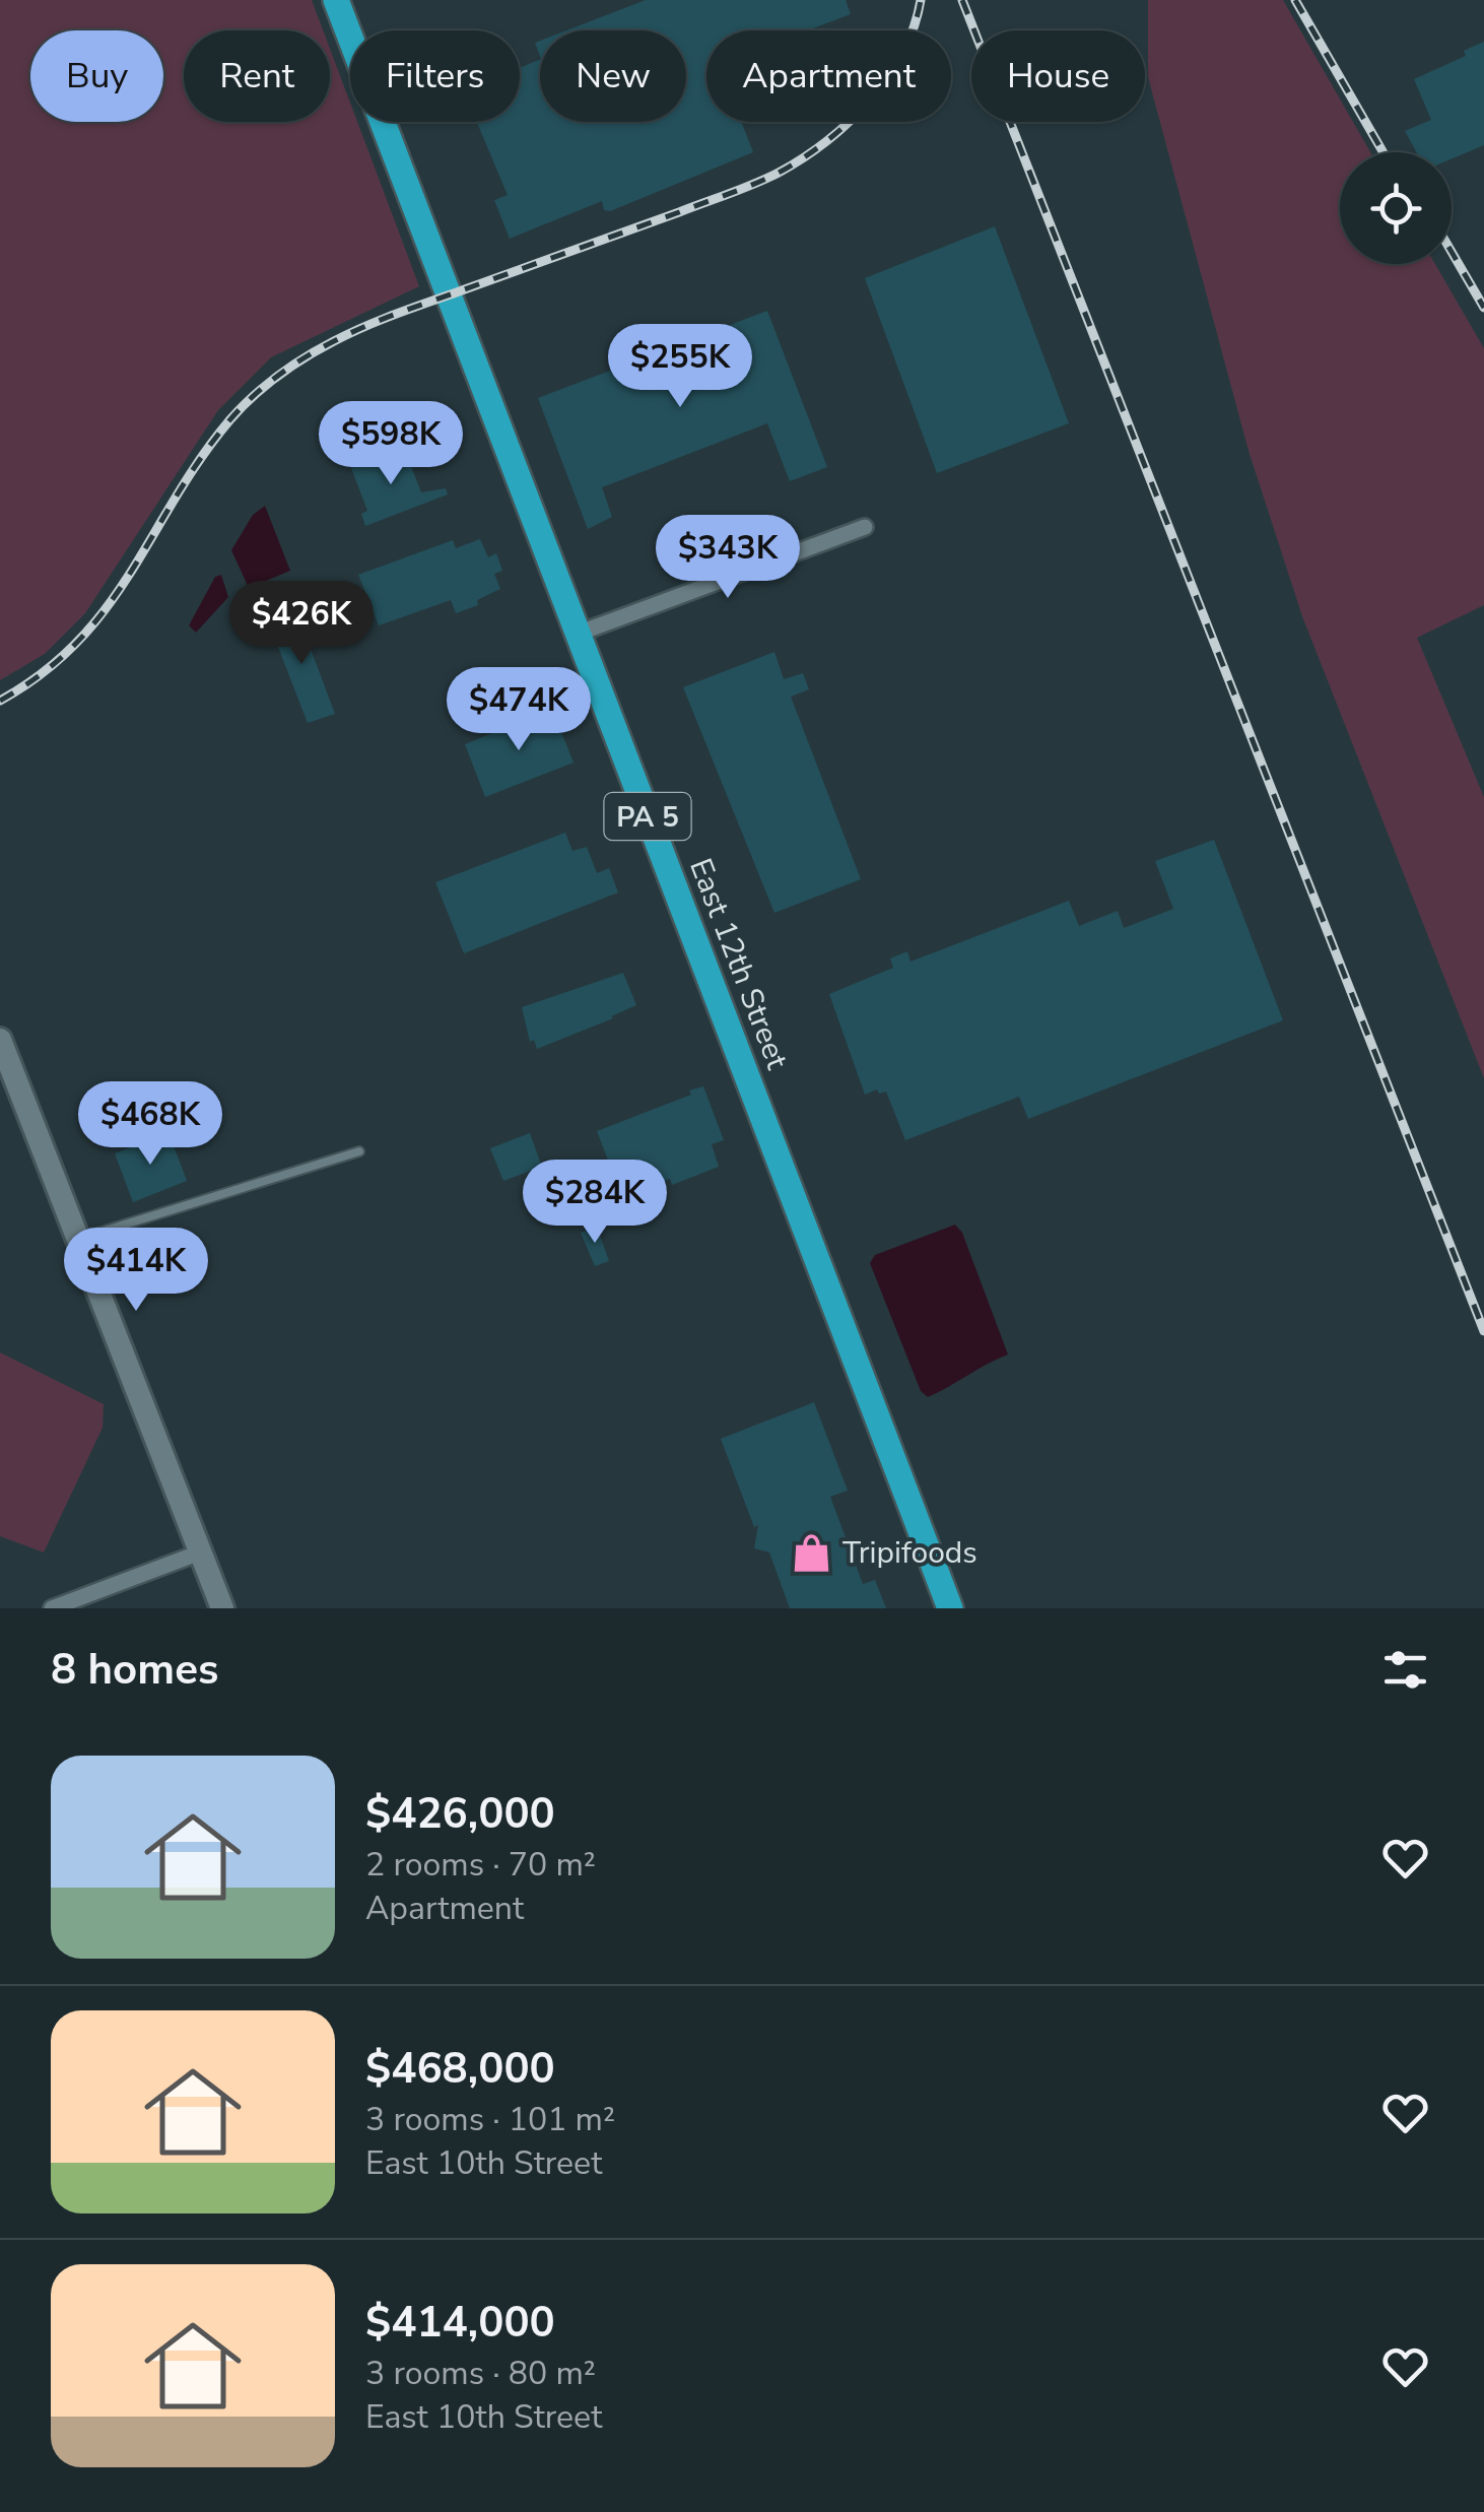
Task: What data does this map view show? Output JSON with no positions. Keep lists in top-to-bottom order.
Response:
{
  "streets": {
    "main road": ["PA 5", "East 12th Street"]
  },
  "places": {
    "shop": ["Tripifoods"]
  },
  "page": {
    "chip": [
      "Buy",
      "Rent",
      "Filters",
      "New",
      "Apartment",
      "House"
    ],
    "price": [
      "$255K",
      "$598K",
      "$343K",
      "$426K",
      "$474K",
      "$468K",
      "$284K",
      "$414K"
    ],
    "heading": "8 homes",
    "list": [
      {
        "name": "$426,000",
        "note": "2 rooms · 70 m² · Apartment"
      },
      {
        "name": "$468,000",
        "note": "3 rooms · 101 m² · East 10th Street"
      },
      {
        "name": "$414,000",
        "note": "3 rooms · 80 m² · East 10th Street"
      }
    ]
  }
}
